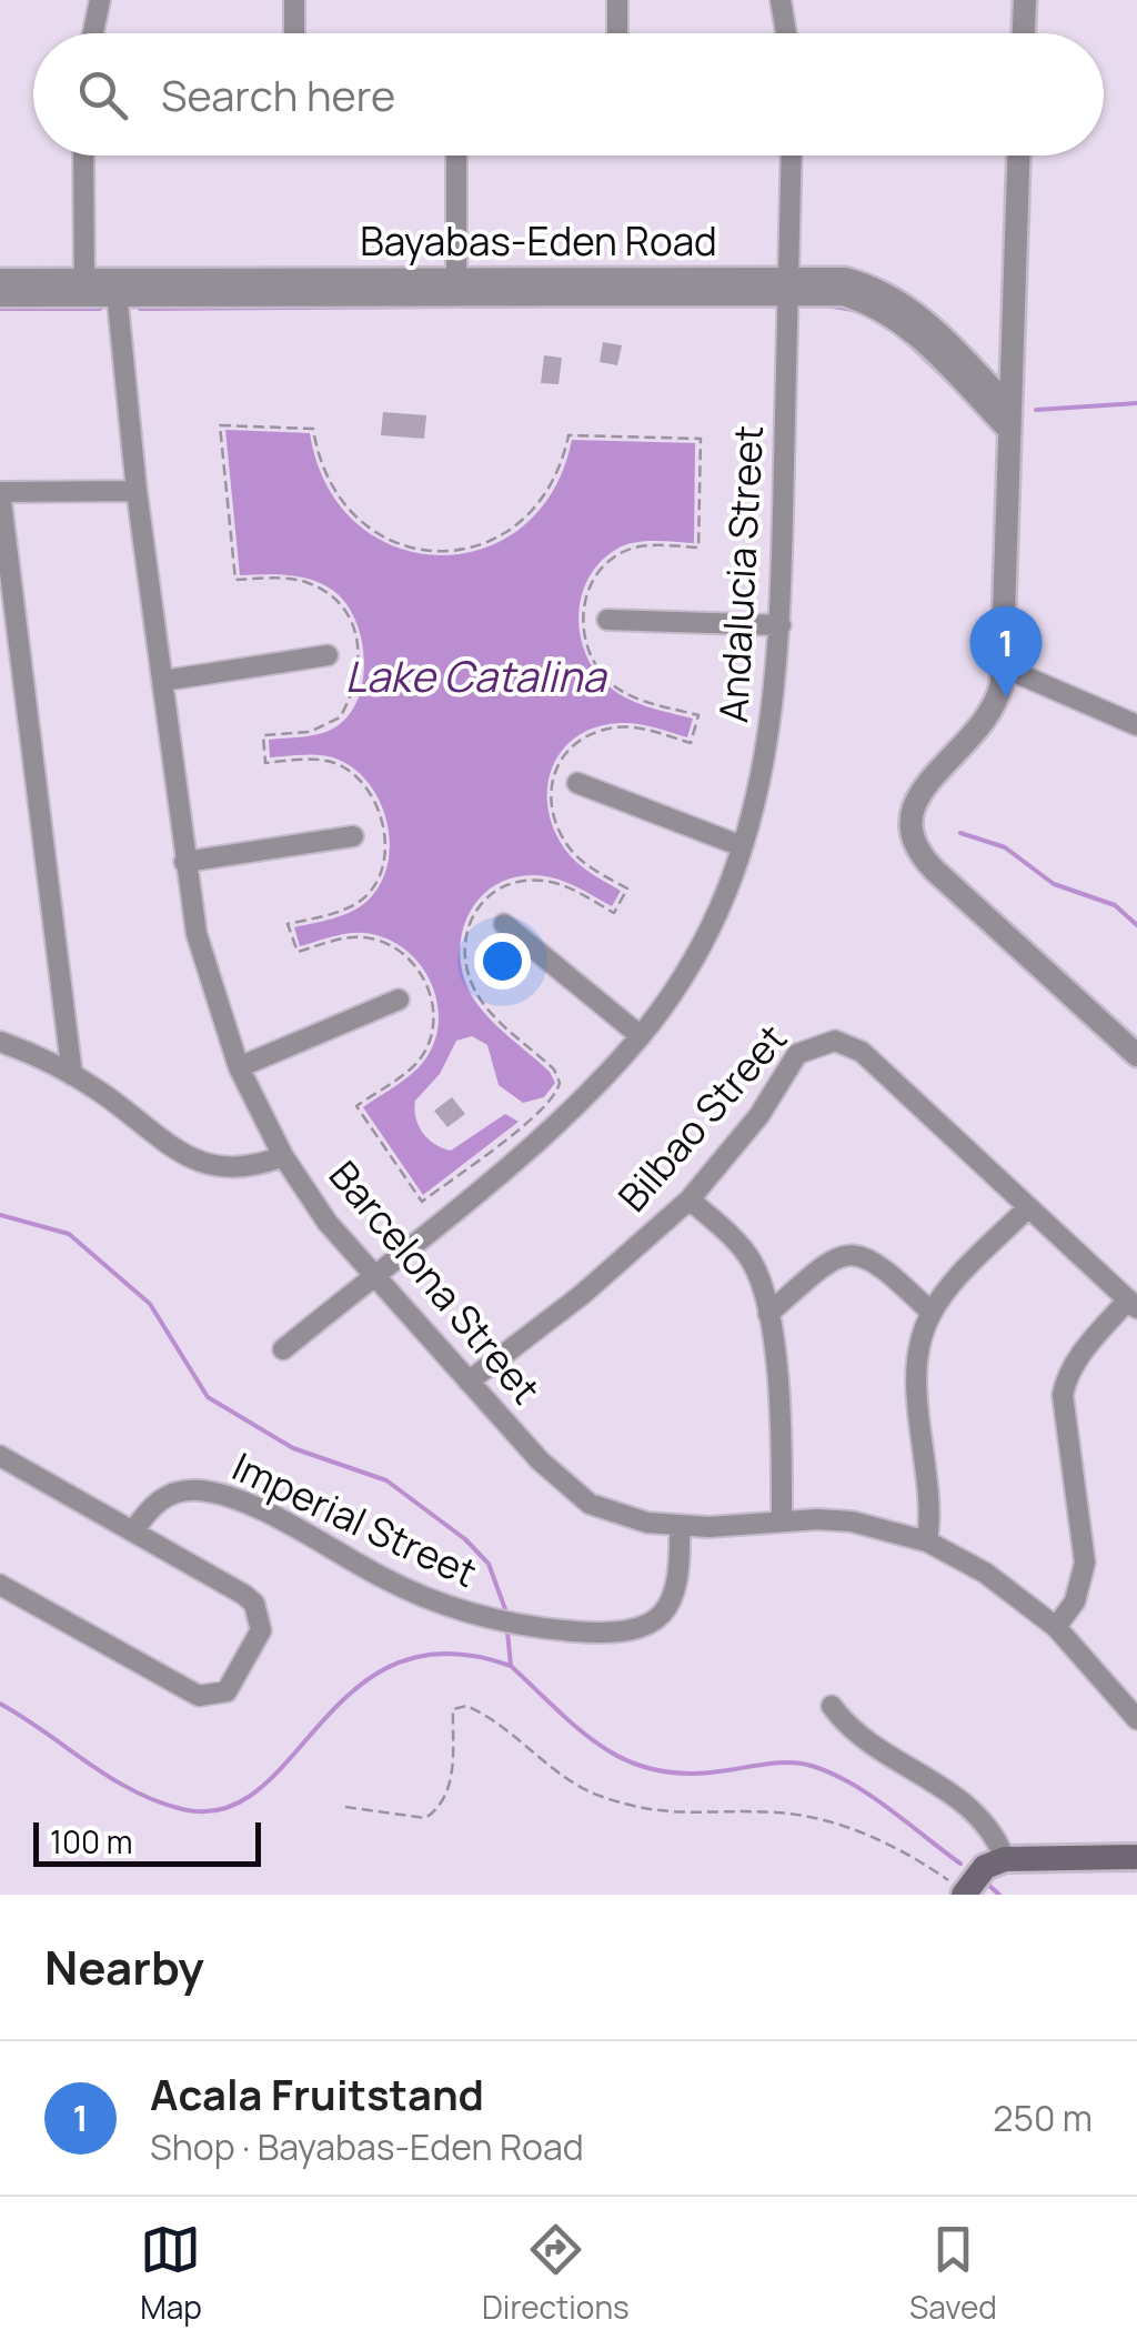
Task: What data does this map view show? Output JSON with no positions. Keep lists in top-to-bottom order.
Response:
{
  "streets": {
    "street": [
      "Bayabas-Eden Road",
      "Andalucia Street",
      "Bilbao Street",
      "Barcelona Street",
      "Imperial Street"
    ]
  },
  "crossings": [
    ["Bayabas-Eden Road", "Andalucia Street"],
    ["Bayabas-Eden Road", "Barcelona Street"],
    ["Andalucia Street", "Barcelona Street"],
    ["Bilbao Street", "Barcelona Street"],
    ["Barcelona Street", "Imperial Street"]
  ],
  "water": ["Lake Catalina"],
  "scale_bar": "100 m",
  "page": {
    "search": "Search here",
    "pins": "1",
    "scale": "100 m",
    "heading": "Nearby",
    "list": [
      {
        "mark": "1",
        "name": "Acala Fruitstand",
        "note": "Shop · Bayabas-Eden Road",
        "value": "250 m"
      }
    ],
    "nav": ["Map", "Directions", "Saved"]
  }
}
